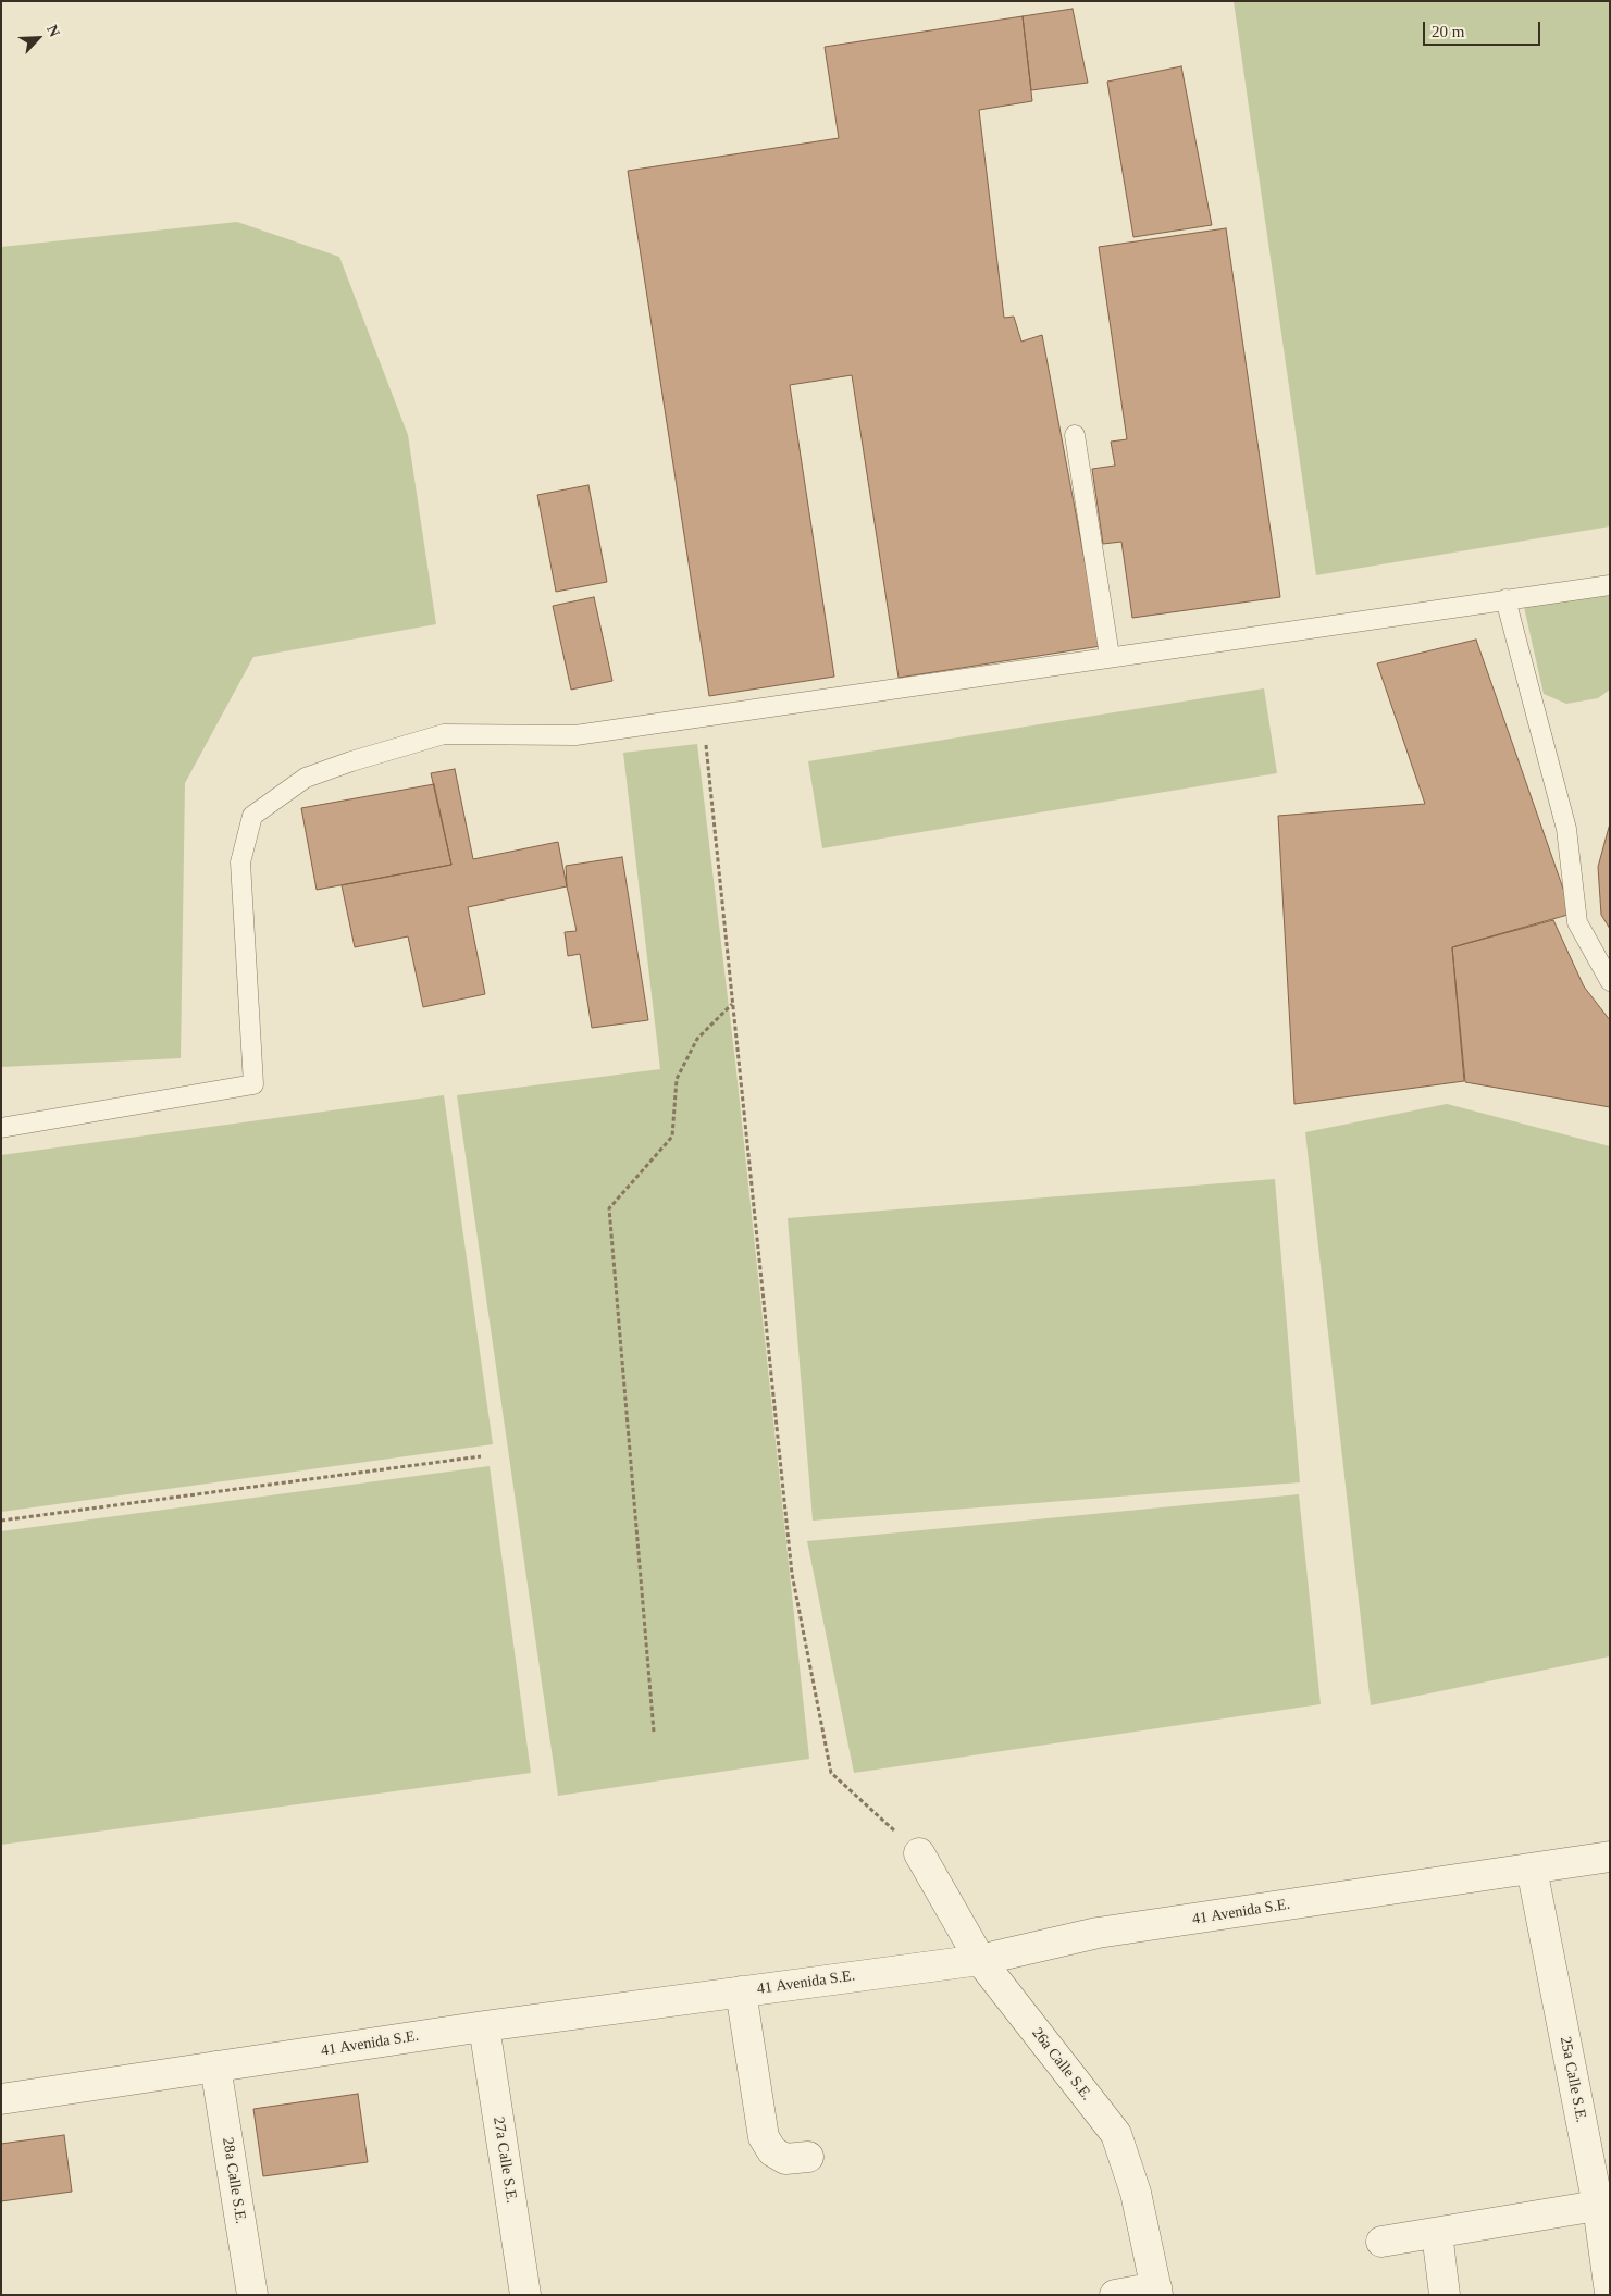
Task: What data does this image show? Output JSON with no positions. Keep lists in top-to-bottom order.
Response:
{
  "streets": {
    "street": [
      "41 Avenida S.E.",
      "26a Calle S.E.",
      "25a Calle S.E.",
      "27a Calle S.E.",
      "28a Calle S.E."
    ]
  },
  "crossings": [
    ["41 Avenida S.E.", "26a Calle S.E."],
    ["41 Avenida S.E.", "25a Calle S.E."],
    ["41 Avenida S.E.", "27a Calle S.E."],
    ["41 Avenida S.E.", "28a Calle S.E."]
  ],
  "scale_bar": "20 m",
  "north": "top right"
}
